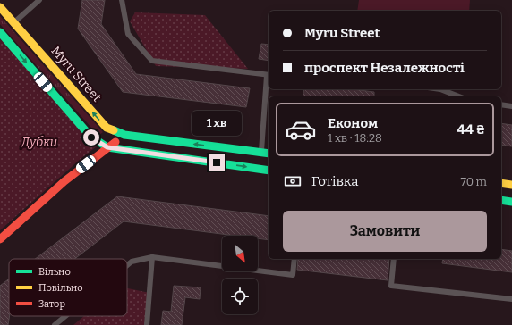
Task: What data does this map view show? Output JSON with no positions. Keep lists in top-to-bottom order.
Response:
{
  "streets": {
    "street": ["Myru Street"]
  },
  "parks": ["Дубки"],
  "legend": ["Вільно", "Повільно", "Затор"],
  "north": "bottom right",
  "page": {
    "banner": ["Myru Street", "проспект Незалежності"],
    "list": [
      {
        "name": "Економ",
        "note": "1 хв · 18:28",
        "value": "44 ₴"
      }
    ],
    "bubble": "1 хв",
    "pay": ["Готівка", "70 m"],
    "buttons": "Замовити"
  }
}
